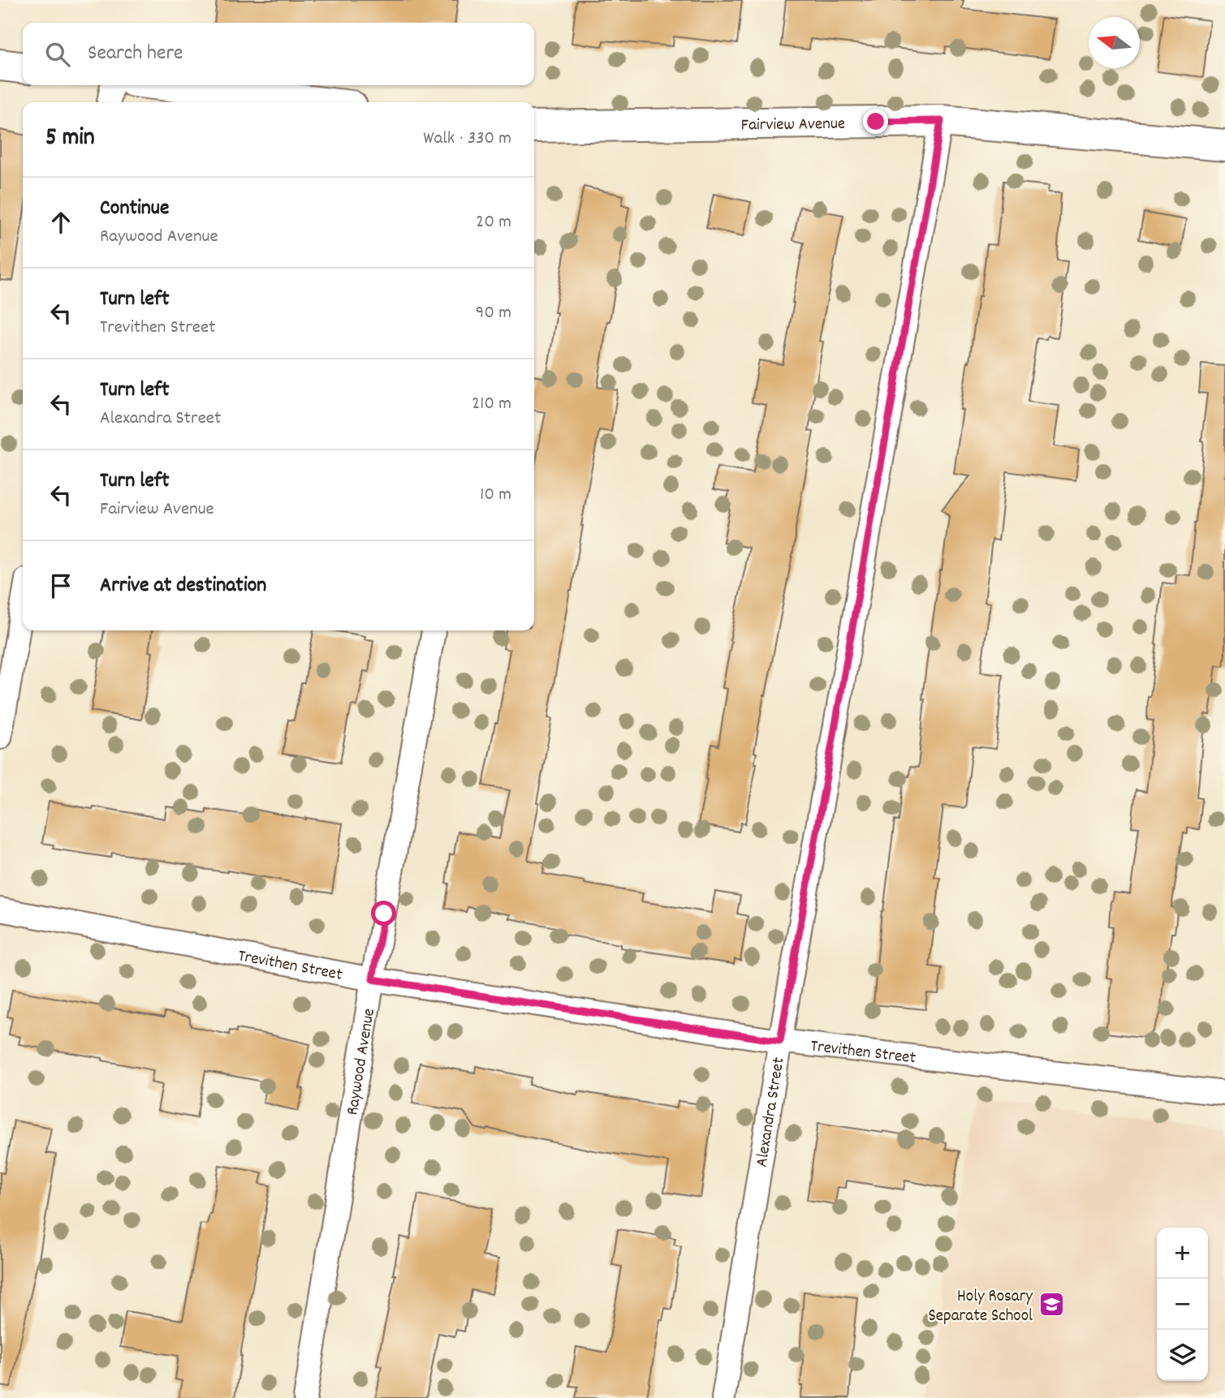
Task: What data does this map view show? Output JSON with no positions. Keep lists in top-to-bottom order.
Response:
{
  "streets": {
    "street": [
      "Fairview Avenue",
      "Trevithen Street",
      "Raywood Avenue",
      "Alexandra Street"
    ]
  },
  "crossings": [
    ["Fairview Avenue", "Alexandra Street"],
    ["Trevithen Street", "Raywood Avenue"],
    ["Trevithen Street", "Alexandra Street"]
  ],
  "places": {
    "school or university": ["Holy Rosary Separate School"]
  },
  "north": "left",
  "page": {
    "search": "Search here",
    "heading": ["5 min", "Walk · 330 m"],
    "list": [
      ["Continue", "Raywood Avenue", "20 m"],
      ["Turn left", "Trevithen Street", "90 m"],
      ["Turn left", "Alexandra Street", "210 m"],
      ["Turn left", "Fairview Avenue", "10 m"],
      "Arrive at destination"
    ],
    "map_buttons": ["+", "−"]
  }
}
